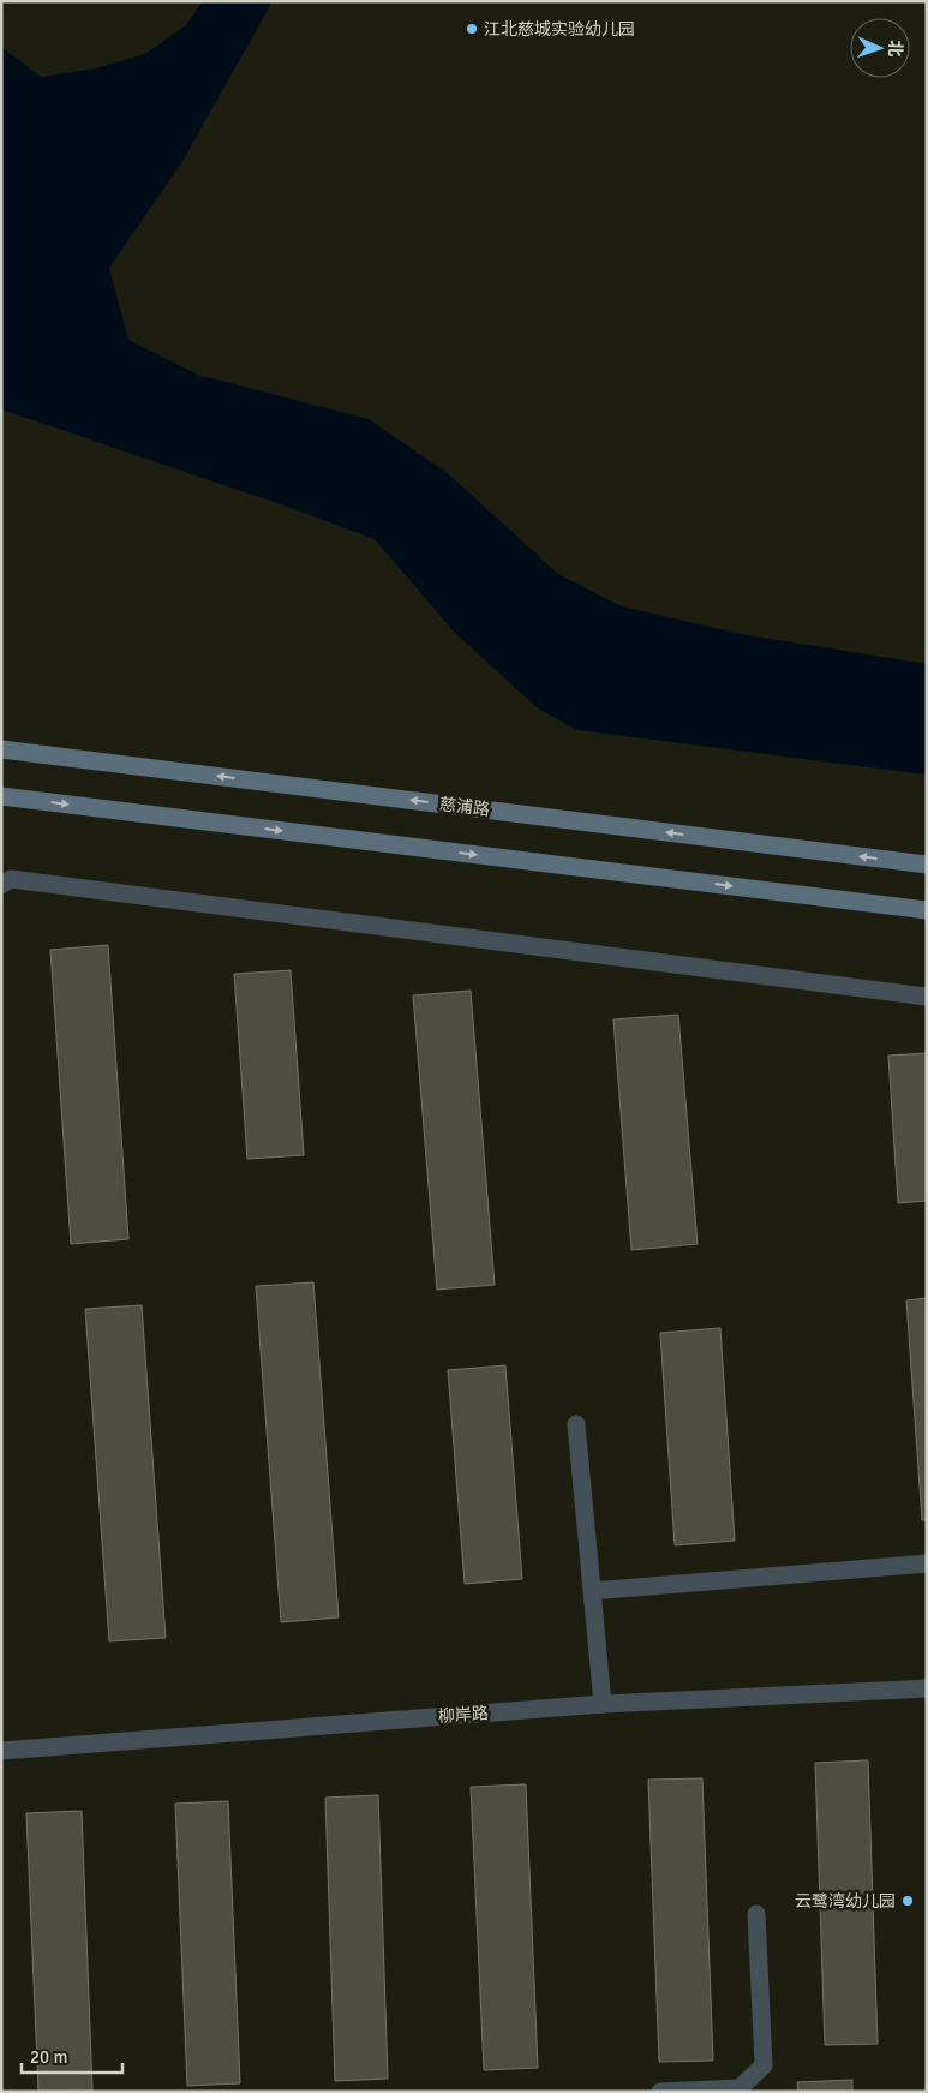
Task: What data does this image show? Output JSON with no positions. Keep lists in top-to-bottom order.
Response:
{
  "streets": {
    "street": ["慈浦路", "柳岸路"]
  },
  "places": ["江北慈城实验幼儿园", "云鹭湾幼儿园"],
  "scale_bar": "20 m",
  "north": "right"
}
